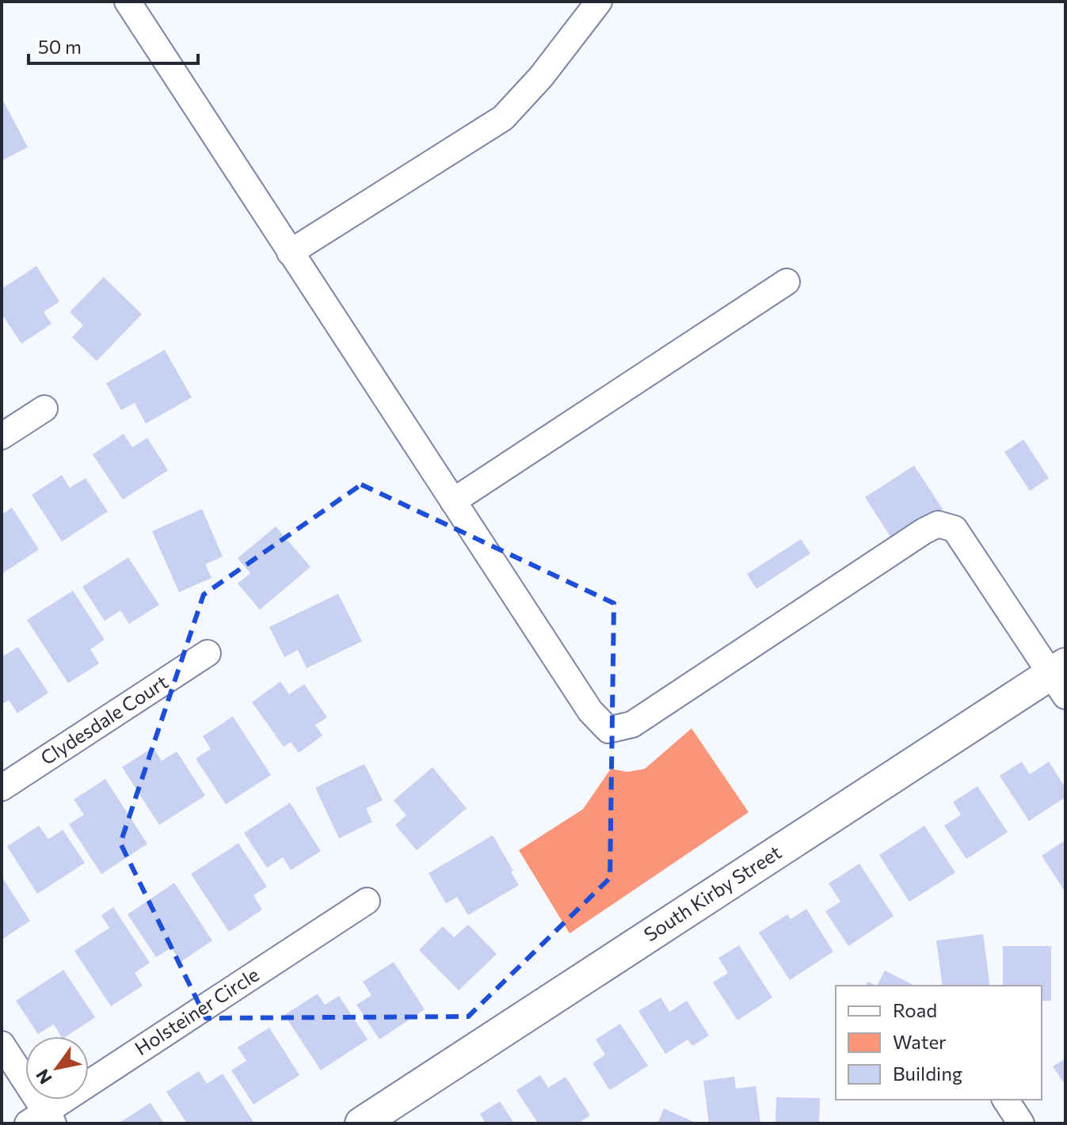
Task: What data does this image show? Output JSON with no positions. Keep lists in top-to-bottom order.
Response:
{
  "streets": {
    "street": ["Clydesdale Court", "South Kirby Street", "Holsteiner Circle"]
  },
  "legend": ["Road", "Water", "Building"],
  "scale_bar": "50 m",
  "north": "bottom left"
}
